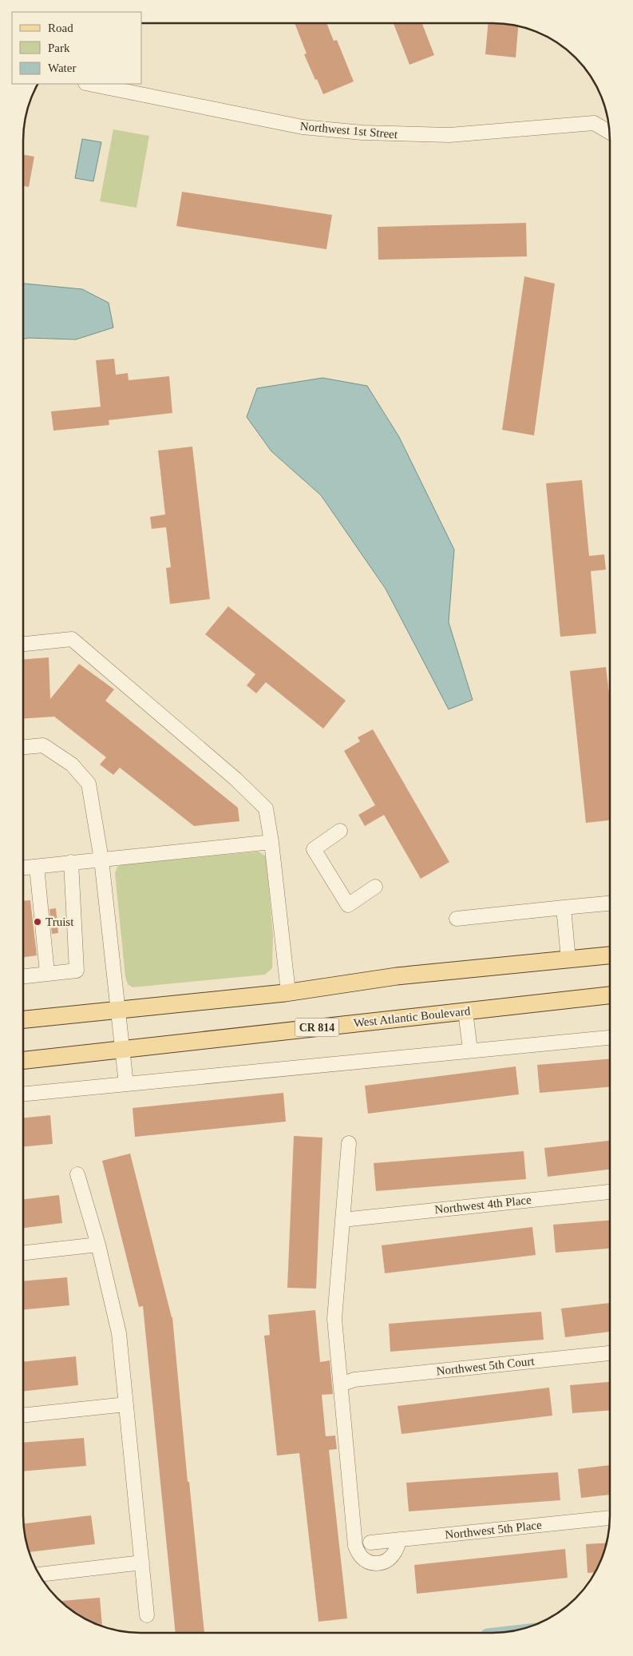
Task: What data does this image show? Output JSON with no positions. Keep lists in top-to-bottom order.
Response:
{
  "streets": {
    "main road": ["West Atlantic Boulevard", "CR 814"],
    "street": [
      "Northwest 1st Street",
      "Northwest 4th Place",
      "Northwest 5th Court",
      "Northwest 5th Place"
    ]
  },
  "places": ["Truist"],
  "legend": ["Road", "Park", "Water"]
}
